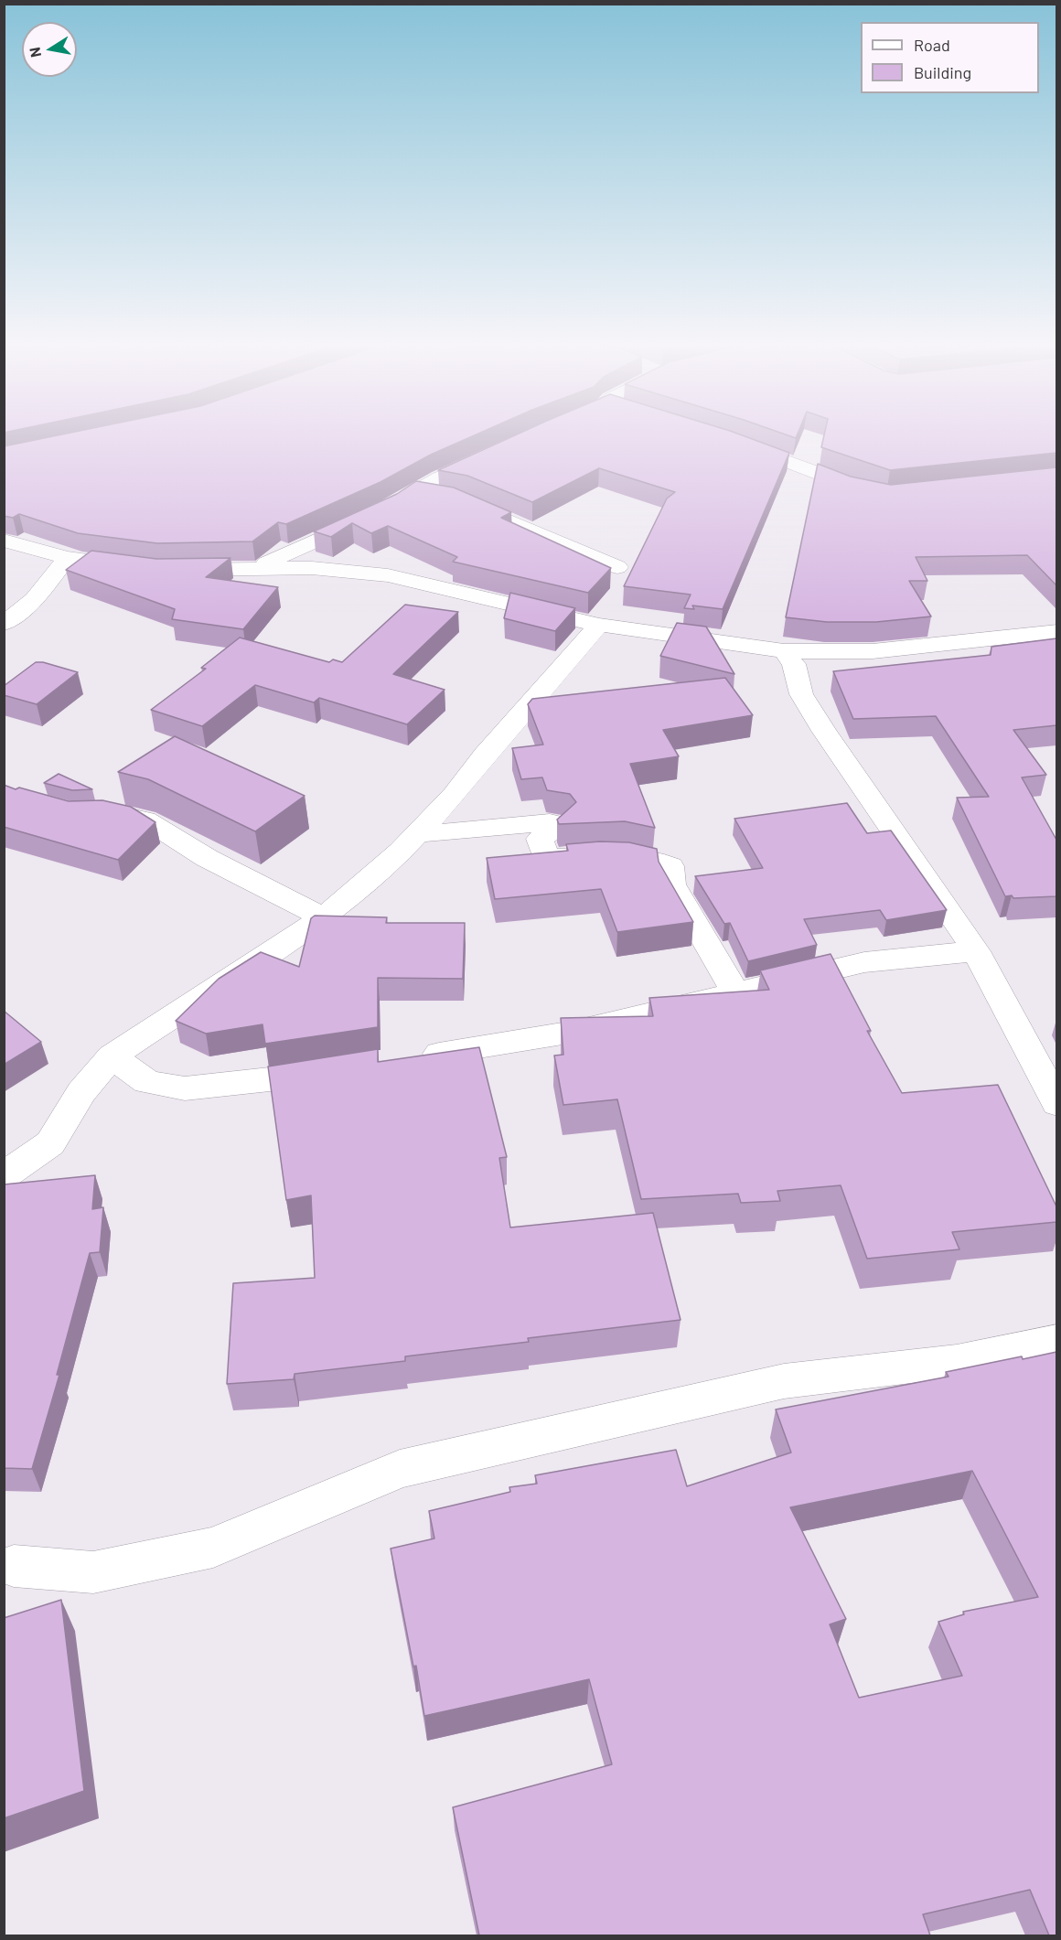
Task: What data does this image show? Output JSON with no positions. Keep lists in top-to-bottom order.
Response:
{
  "legend": ["Road", "Building"],
  "north": "left"
}
